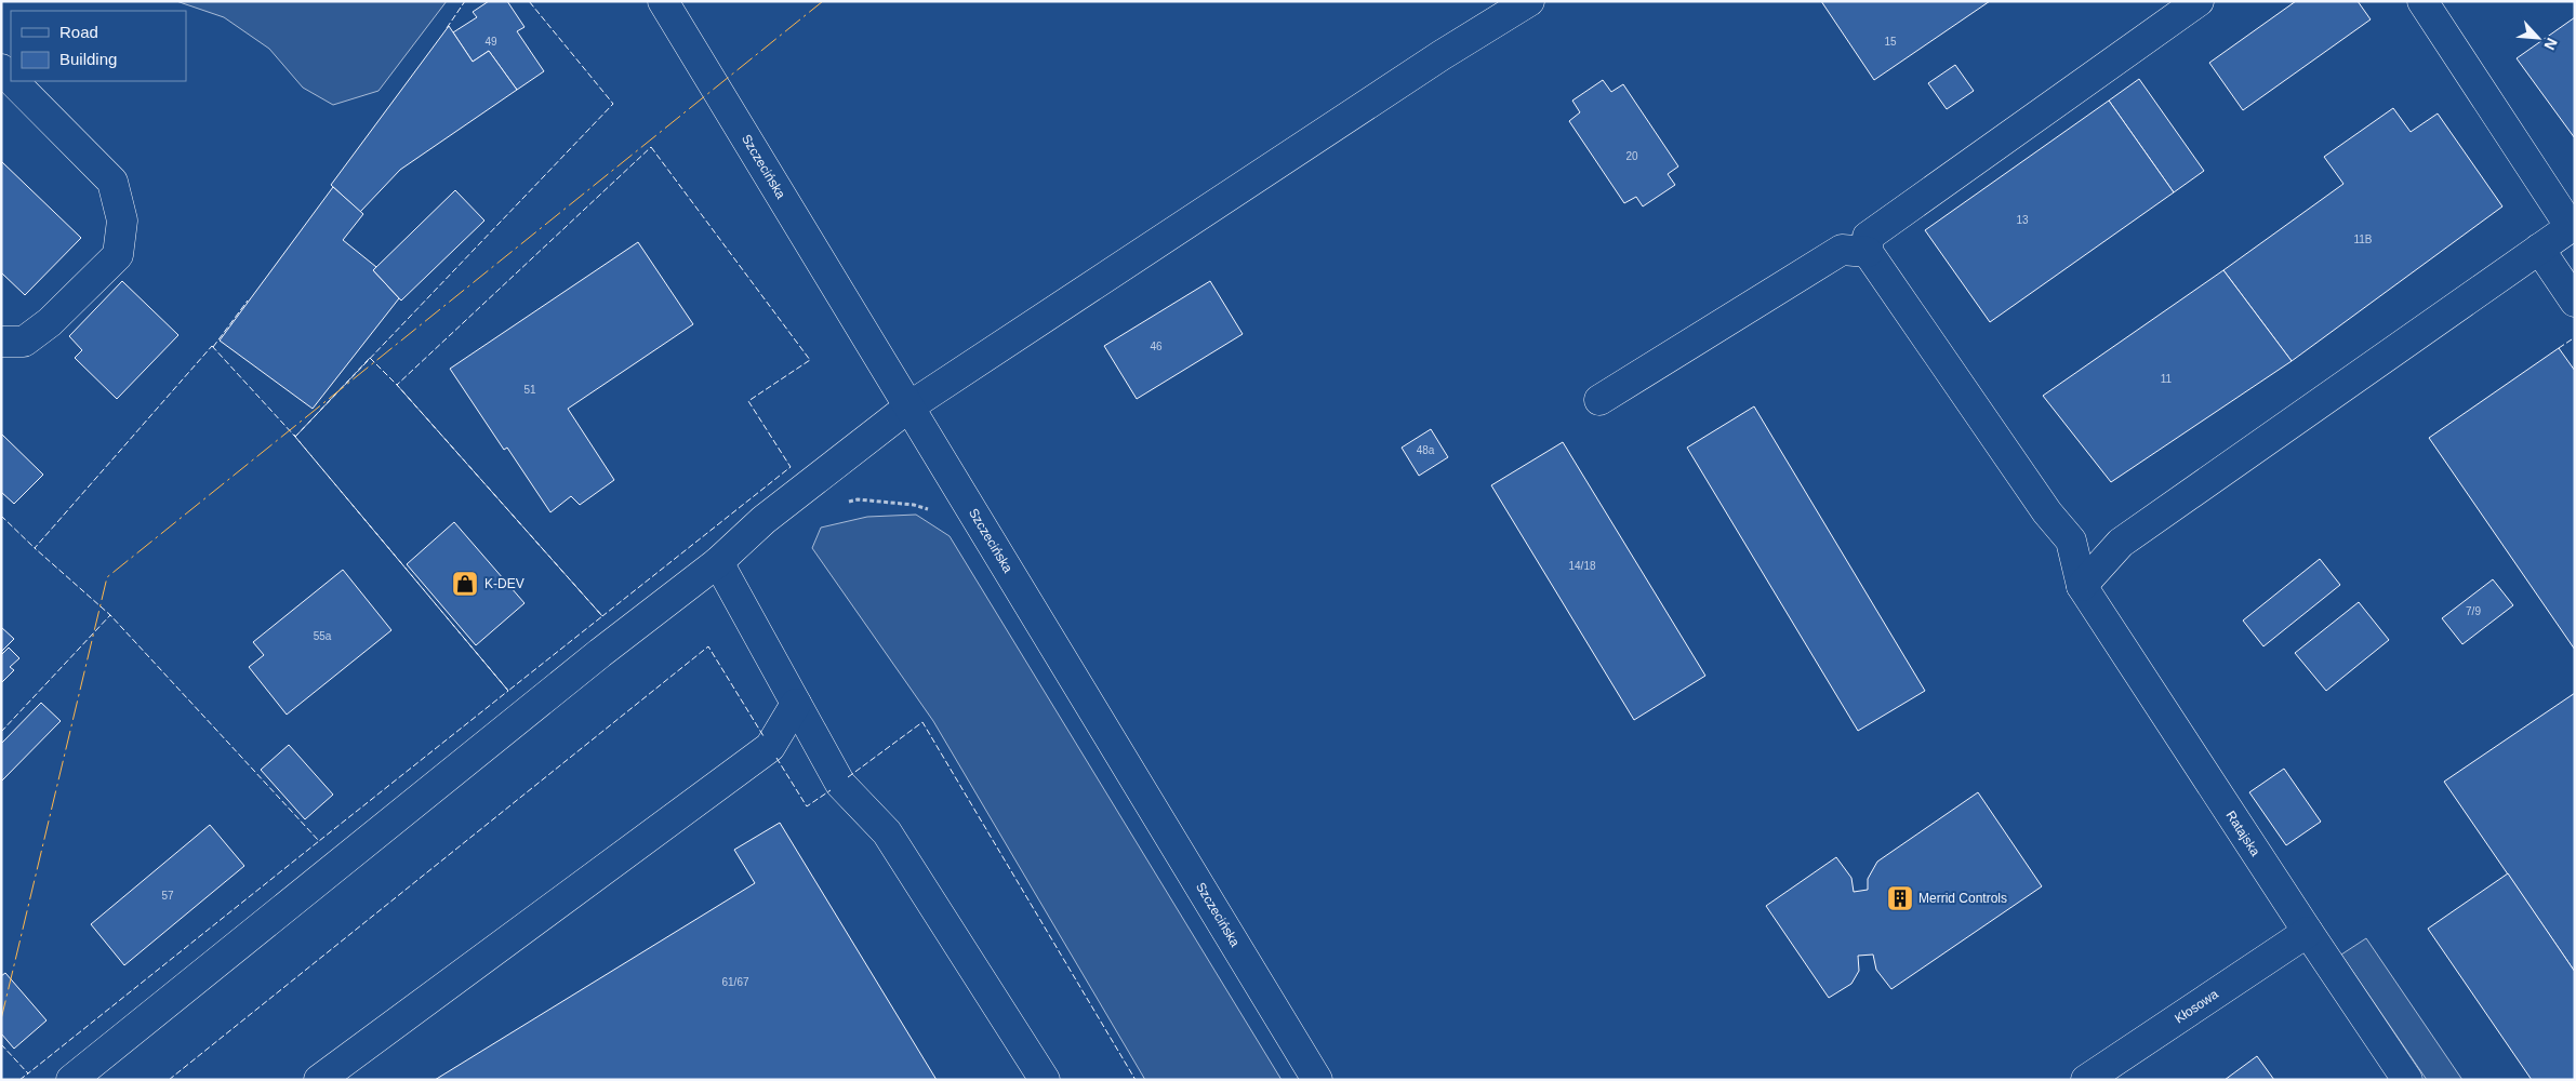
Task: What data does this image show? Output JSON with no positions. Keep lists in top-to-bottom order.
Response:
{
  "streets": {
    "main road": ["Szczecińska", "Ratajska", "Kłosowa"]
  },
  "crossings": [
    ["Ratajska", "Kłosowa"]
  ],
  "places": {
    "shop": ["K-DEV"],
    "building": ["Merrid Controls"]
  },
  "house_numbers": [
    "49",
    "15",
    "20",
    "13",
    "11B",
    "46",
    "11",
    "51",
    "48a",
    "14/18",
    "7/9",
    "55a",
    "57",
    "61/67"
  ],
  "legend": ["Road", "Building"],
  "north": "bottom right"
}
